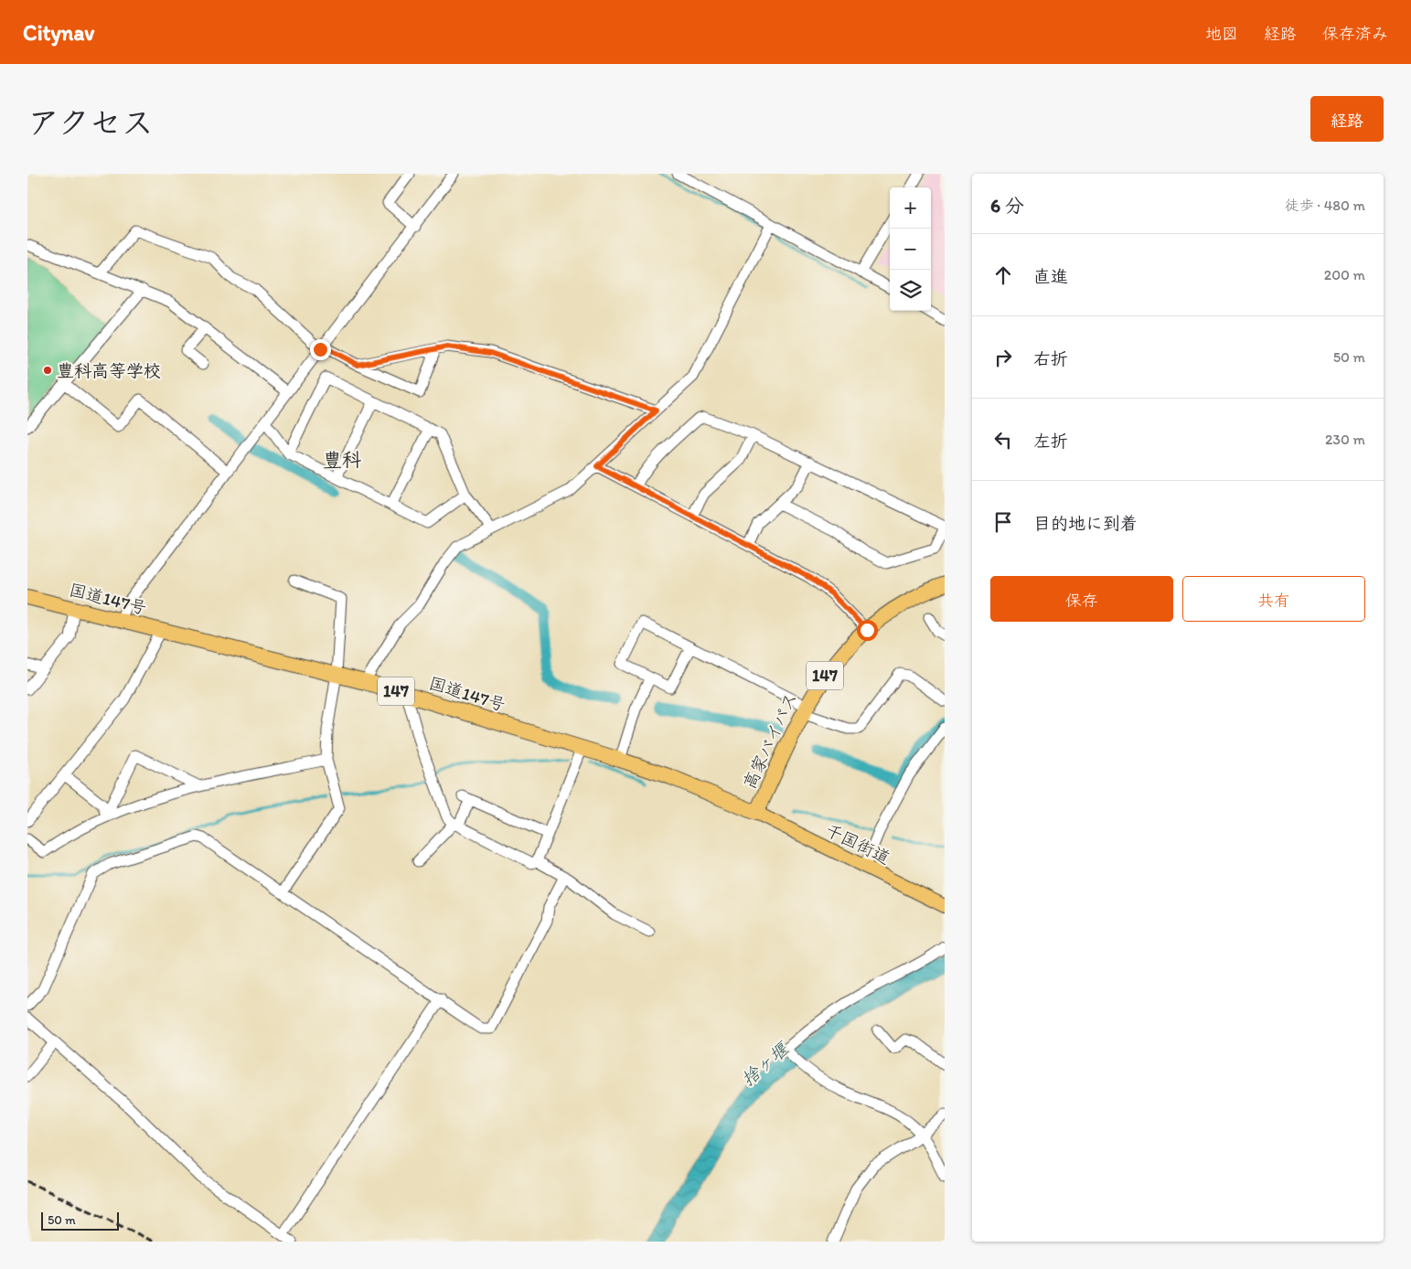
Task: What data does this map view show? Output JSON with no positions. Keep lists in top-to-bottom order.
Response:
{
  "streets": {
    "highway": ["国道147号", "147", "高家バイパス"],
    "main road": ["千国街道"]
  },
  "crossings": [
    ["国道147号", "高家バイパス"],
    ["国道147号", "千国街道"],
    ["高家バイパス", "千国街道"]
  ],
  "districts": ["豊科"],
  "water": ["捨ヶ堰"],
  "places": ["豊科高等学校"],
  "scale_bar": "50 m",
  "page": {
    "header": "Citynav",
    "nav": ["地図", "経路", "保存済み"],
    "title": "アクセス",
    "buttons": [
      "経路",
      ["保存", "共有"]
    ],
    "heading": ["6 分", "徒歩 · 480 m"],
    "map_buttons": ["+", "−"],
    "list": [
      ["直進", "200 m"],
      ["右折", "50 m"],
      ["左折", "230 m"],
      "目的地に到着"
    ],
    "scale": "50 m"
  }
}
